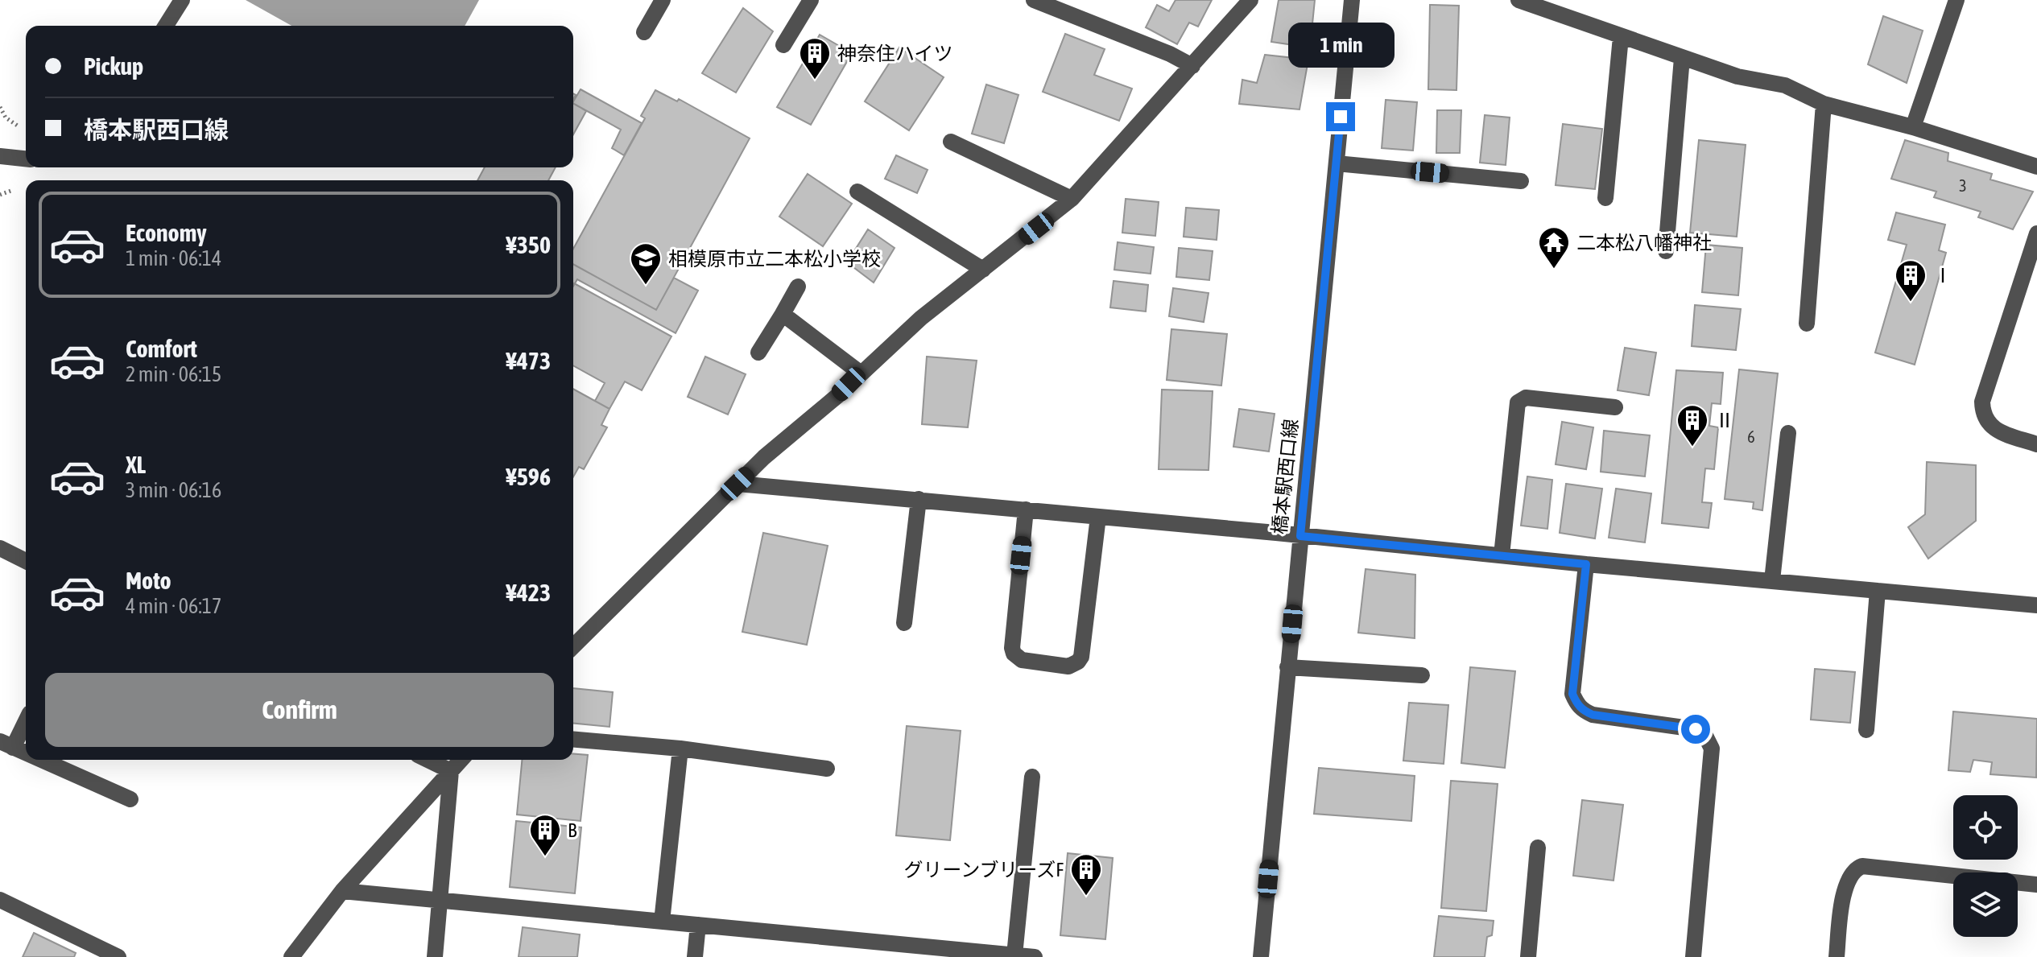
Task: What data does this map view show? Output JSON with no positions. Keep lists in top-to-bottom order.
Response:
{
  "streets": {
    "street": ["橋本駅西口線"]
  },
  "places": {
    "building": [
      "神奈住ハイツ",
      "Ⅰ",
      "Ⅱ",
      "B",
      "グリーンブリーズF"
    ],
    "temple": ["二本松八幡神社"],
    "school or university": ["相模原市立二本松小学校"]
  },
  "house_numbers": ["3", "6"],
  "page": {
    "bubble": "1 min",
    "banner": ["Pickup", "橋本駅西口線"],
    "list": [
      {
        "name": "Economy",
        "note": "1 min · 06:14",
        "value": "¥350"
      },
      {
        "name": "Comfort",
        "note": "2 min · 06:15",
        "value": "¥473"
      },
      {
        "name": "XL",
        "note": "3 min · 06:16",
        "value": "¥596"
      },
      {
        "name": "Moto",
        "note": "4 min · 06:17",
        "value": "¥423"
      }
    ],
    "buttons": "Confirm"
  }
}
